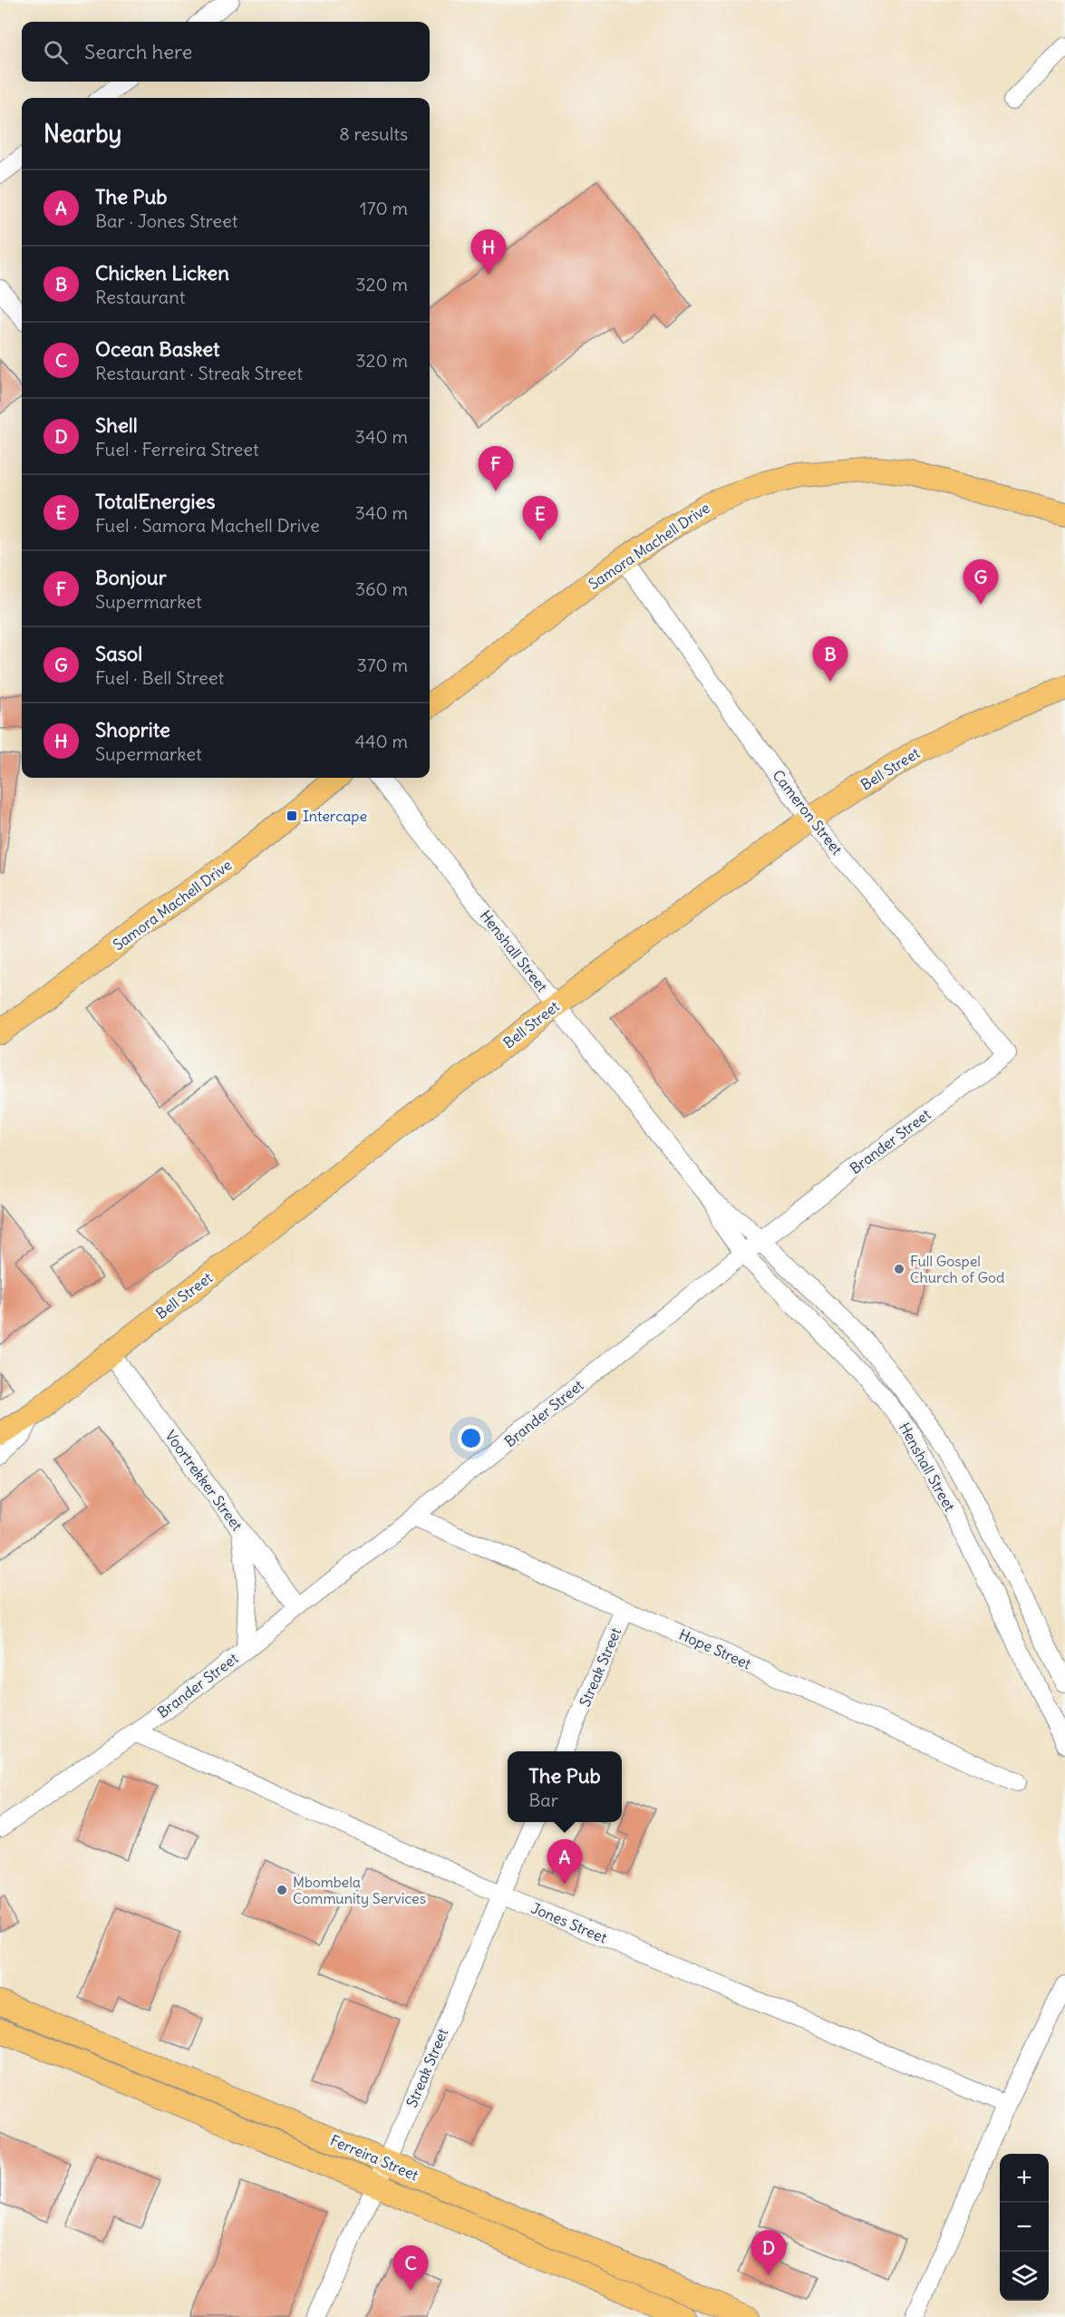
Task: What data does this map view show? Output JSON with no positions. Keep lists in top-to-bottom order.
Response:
{
  "streets": {
    "main road": ["Samora Machell Drive", "Bell Street", "Ferreira Street"],
    "street": [
      "Cameron Street",
      "Henshall Street",
      "Brander Street",
      "Voortrekker Street",
      "Hope Street",
      "Streak Street",
      "Jones Street"
    ]
  },
  "crossings": [
    ["Samora Machell Drive", "Cameron Street"],
    ["Bell Street", "Cameron Street"],
    ["Bell Street", "Henshall Street"],
    ["Bell Street", "Voortrekker Street"],
    ["Cameron Street", "Brander Street"],
    ["Henshall Street", "Brander Street"],
    ["Brander Street", "Voortrekker Street"],
    ["Brander Street", "Hope Street"],
    ["Brander Street", "Jones Street"],
    ["Hope Street", "Streak Street"],
    ["Streak Street", "Jones Street"],
    ["Streak Street", "Ferreira Street"]
  ],
  "places": {
    "transit": ["Intercape"],
    "other": ["Full Gospel Church of God", "Mbombela Community Services"]
  },
  "page": {
    "search": "Search here",
    "heading": ["Nearby", "8 results"],
    "list": [
      {
        "mark": "A",
        "name": "The Pub",
        "note": "Bar · Jones Street",
        "value": "170 m"
      },
      {
        "mark": "B",
        "name": "Chicken Licken",
        "note": "Restaurant",
        "value": "320 m"
      },
      {
        "mark": "C",
        "name": "Ocean Basket",
        "note": "Restaurant · Streak Street",
        "value": "320 m"
      },
      {
        "mark": "D",
        "name": "Shell",
        "note": "Fuel · Ferreira Street",
        "value": "340 m"
      },
      {
        "mark": "E",
        "name": "TotalEnergies",
        "note": "Fuel · Samora Machell Drive",
        "value": "340 m"
      },
      {
        "mark": "F",
        "name": "Bonjour",
        "note": "Supermarket",
        "value": "360 m"
      },
      {
        "mark": "G",
        "name": "Sasol",
        "note": "Fuel · Bell Street",
        "value": "370 m"
      },
      {
        "mark": "H",
        "name": "Shoprite",
        "note": "Supermarket",
        "value": "440 m"
      }
    ],
    "pins": [
      "H",
      "F",
      "E",
      "G",
      "B",
      "A",
      "D",
      "C"
    ],
    "popup": ["The Pub", "Bar"],
    "map_buttons": ["+", "−"]
  }
}
